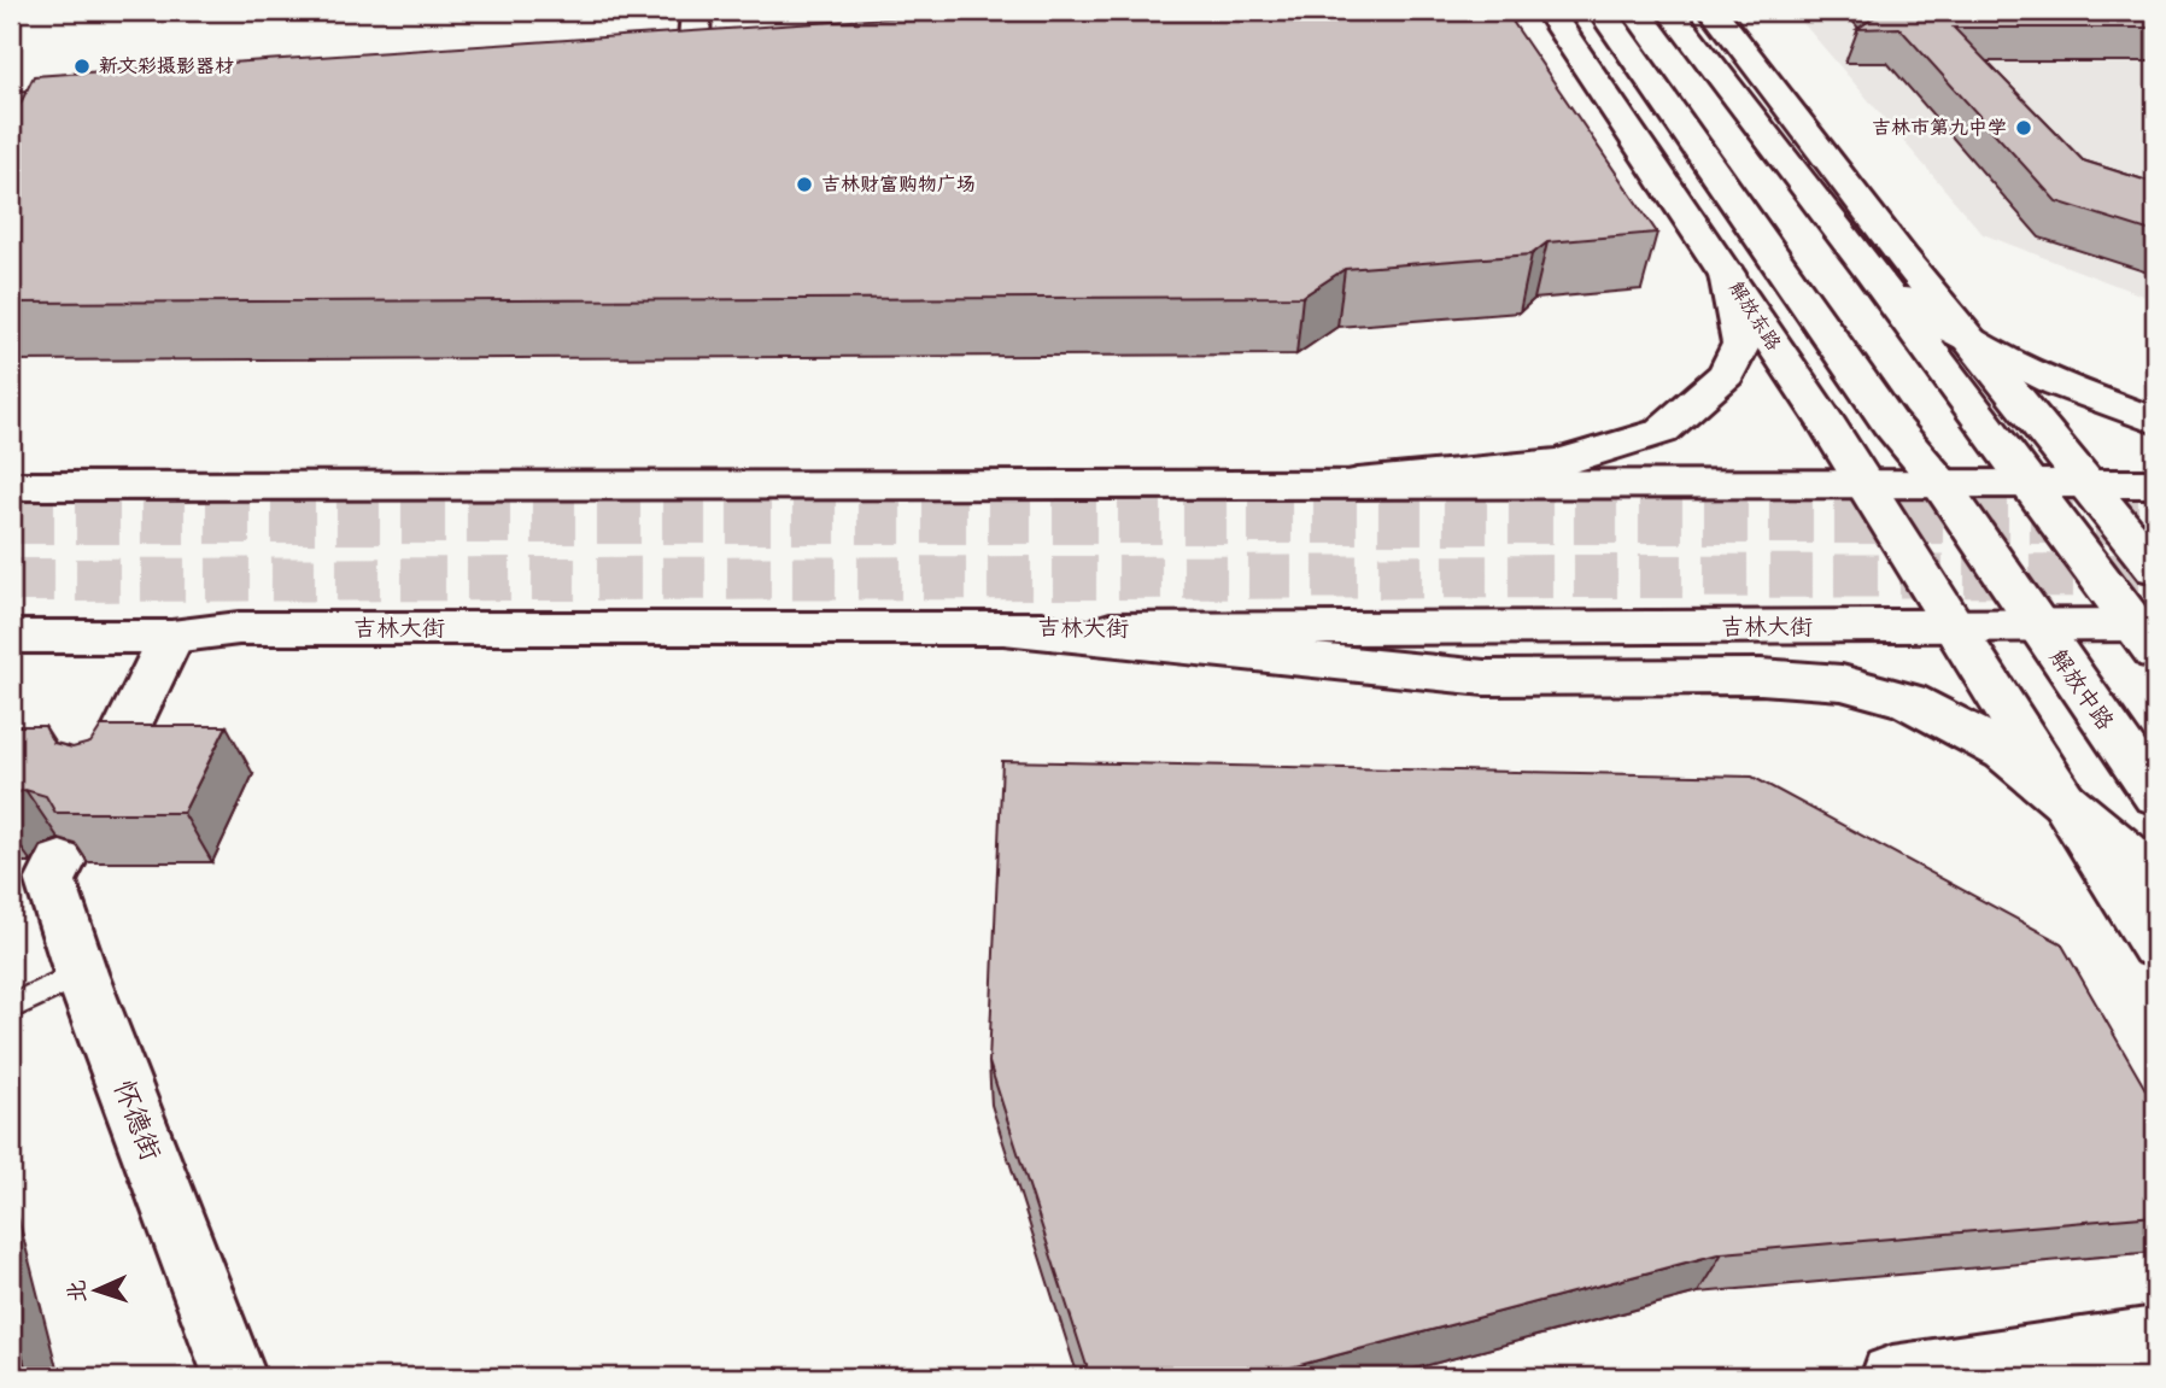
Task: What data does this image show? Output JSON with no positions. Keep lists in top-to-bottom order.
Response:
{
  "streets": {
    "main road": [
      "解放东路",
      "吉林大街",
      "解放中路",
      "怀德街"
    ]
  },
  "crossings": [
    ["解放东路", "吉林大街"],
    ["吉林大街", "解放中路"]
  ],
  "places": ["新文彩摄影器材", "吉林市第九中学", "吉林财富购物广场"],
  "north": "left"
}
